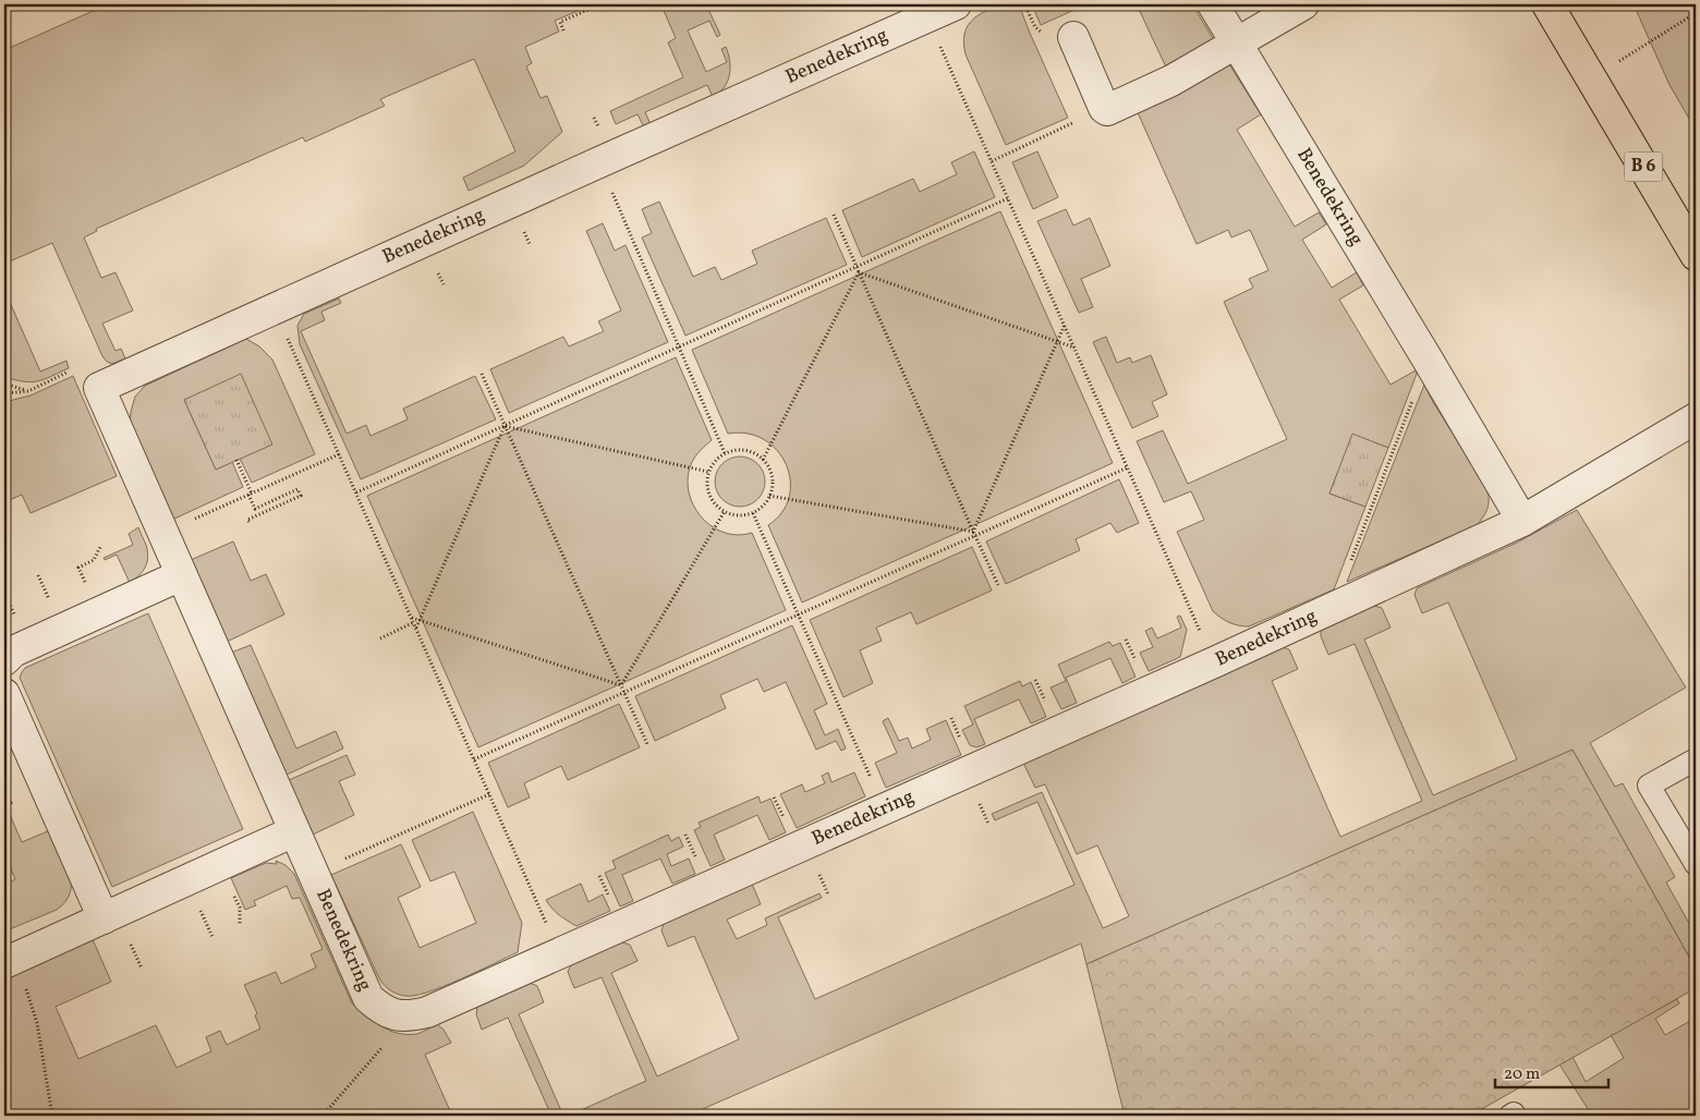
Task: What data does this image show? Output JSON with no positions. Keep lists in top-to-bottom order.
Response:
{
  "streets": {
    "main road": ["B 6"],
    "street": ["Benedekring"]
  },
  "scale_bar": "20 m"
}
